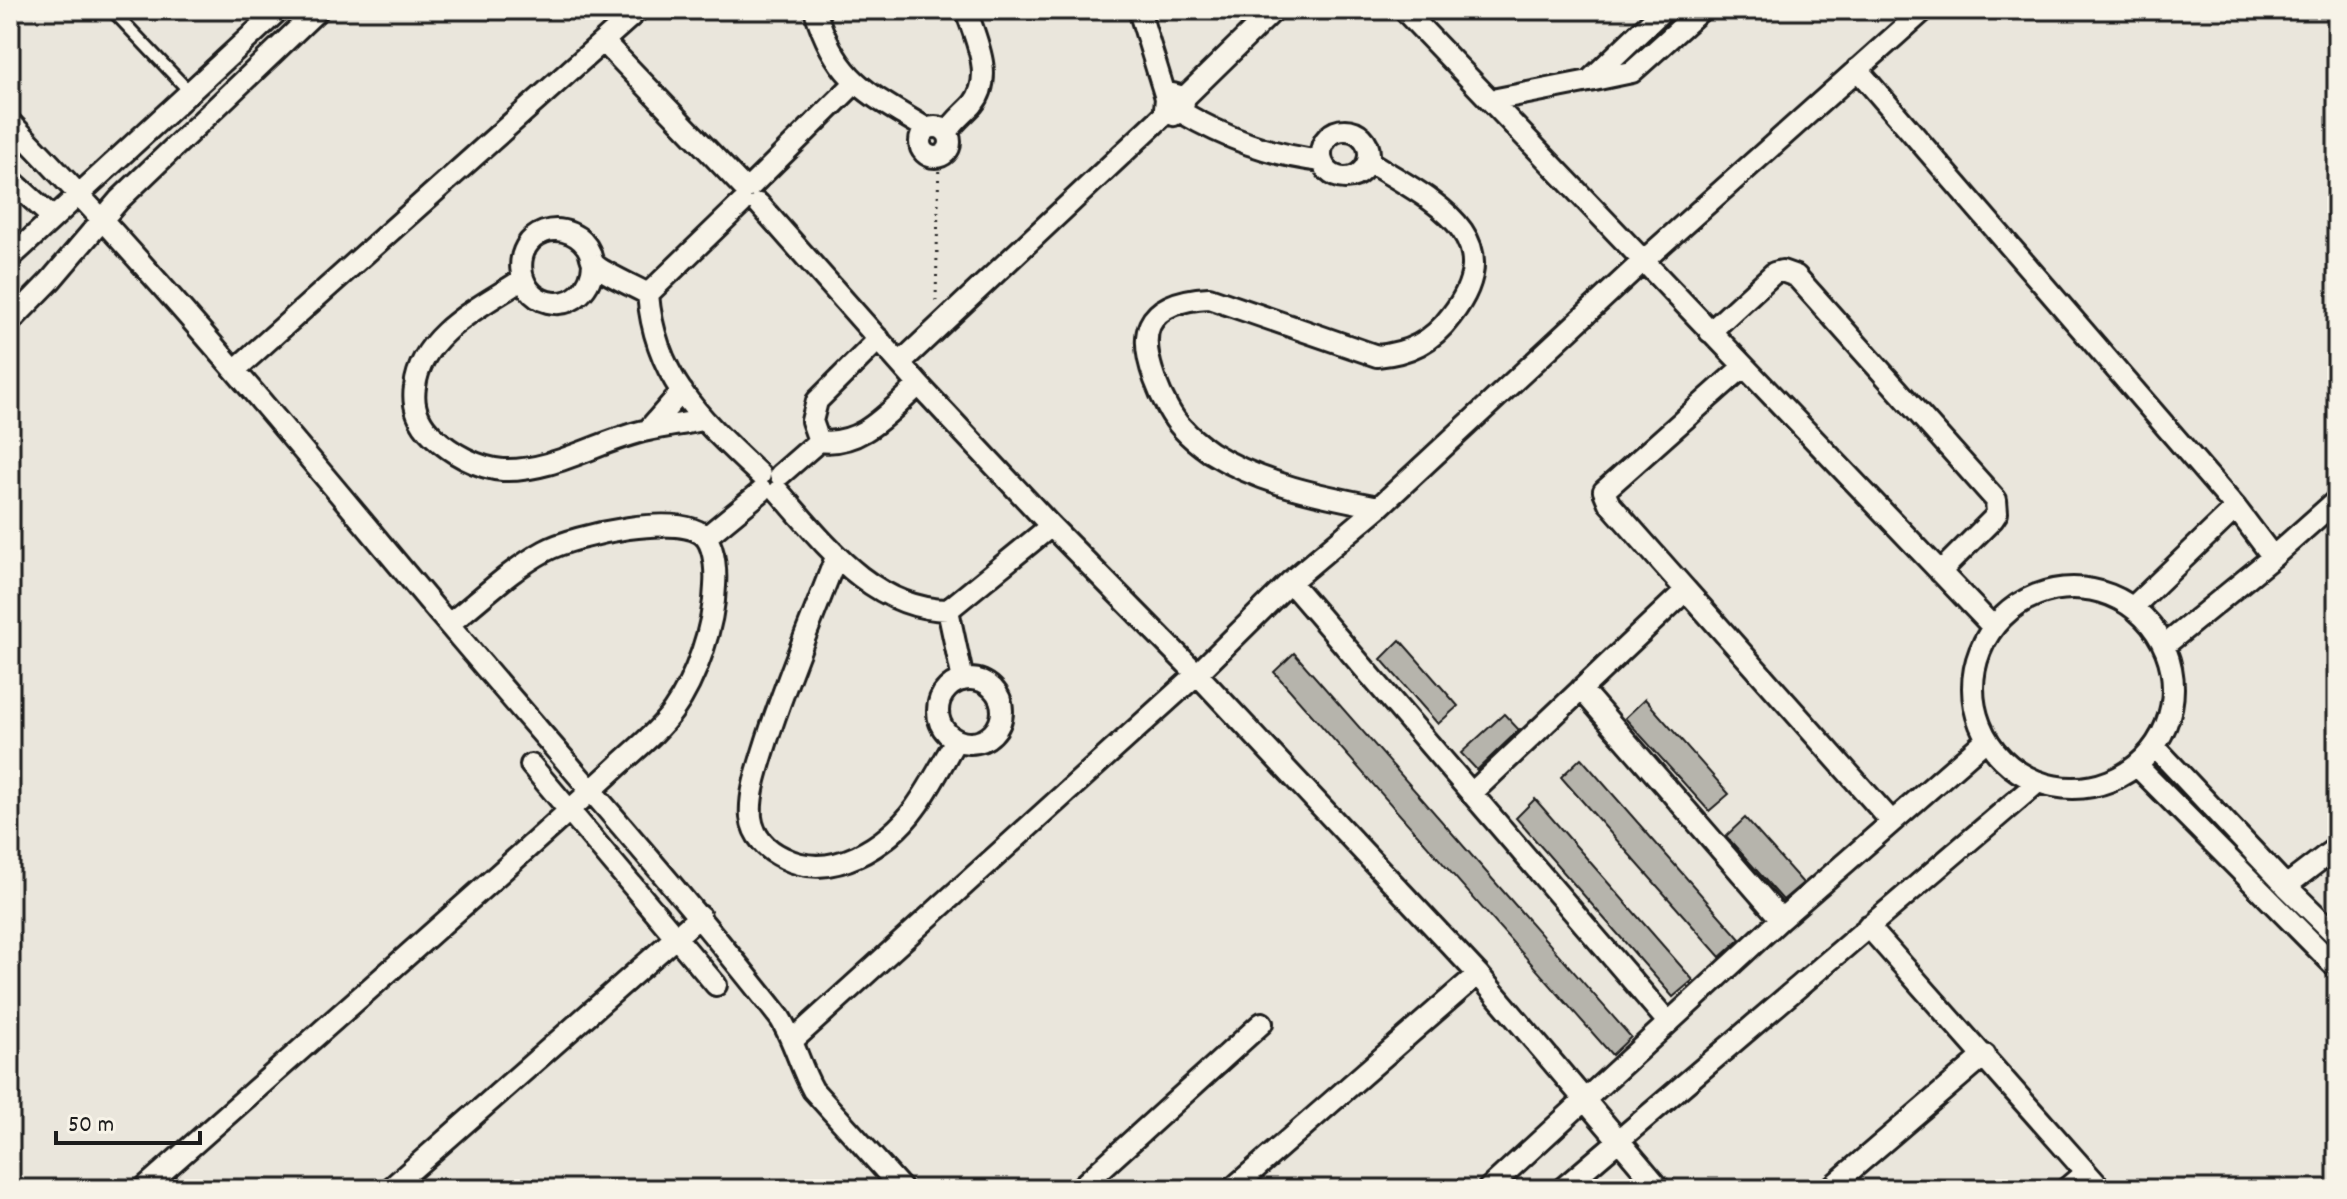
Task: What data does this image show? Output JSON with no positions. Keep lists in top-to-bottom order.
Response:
{
  "scale_bar": "50 m"
}
